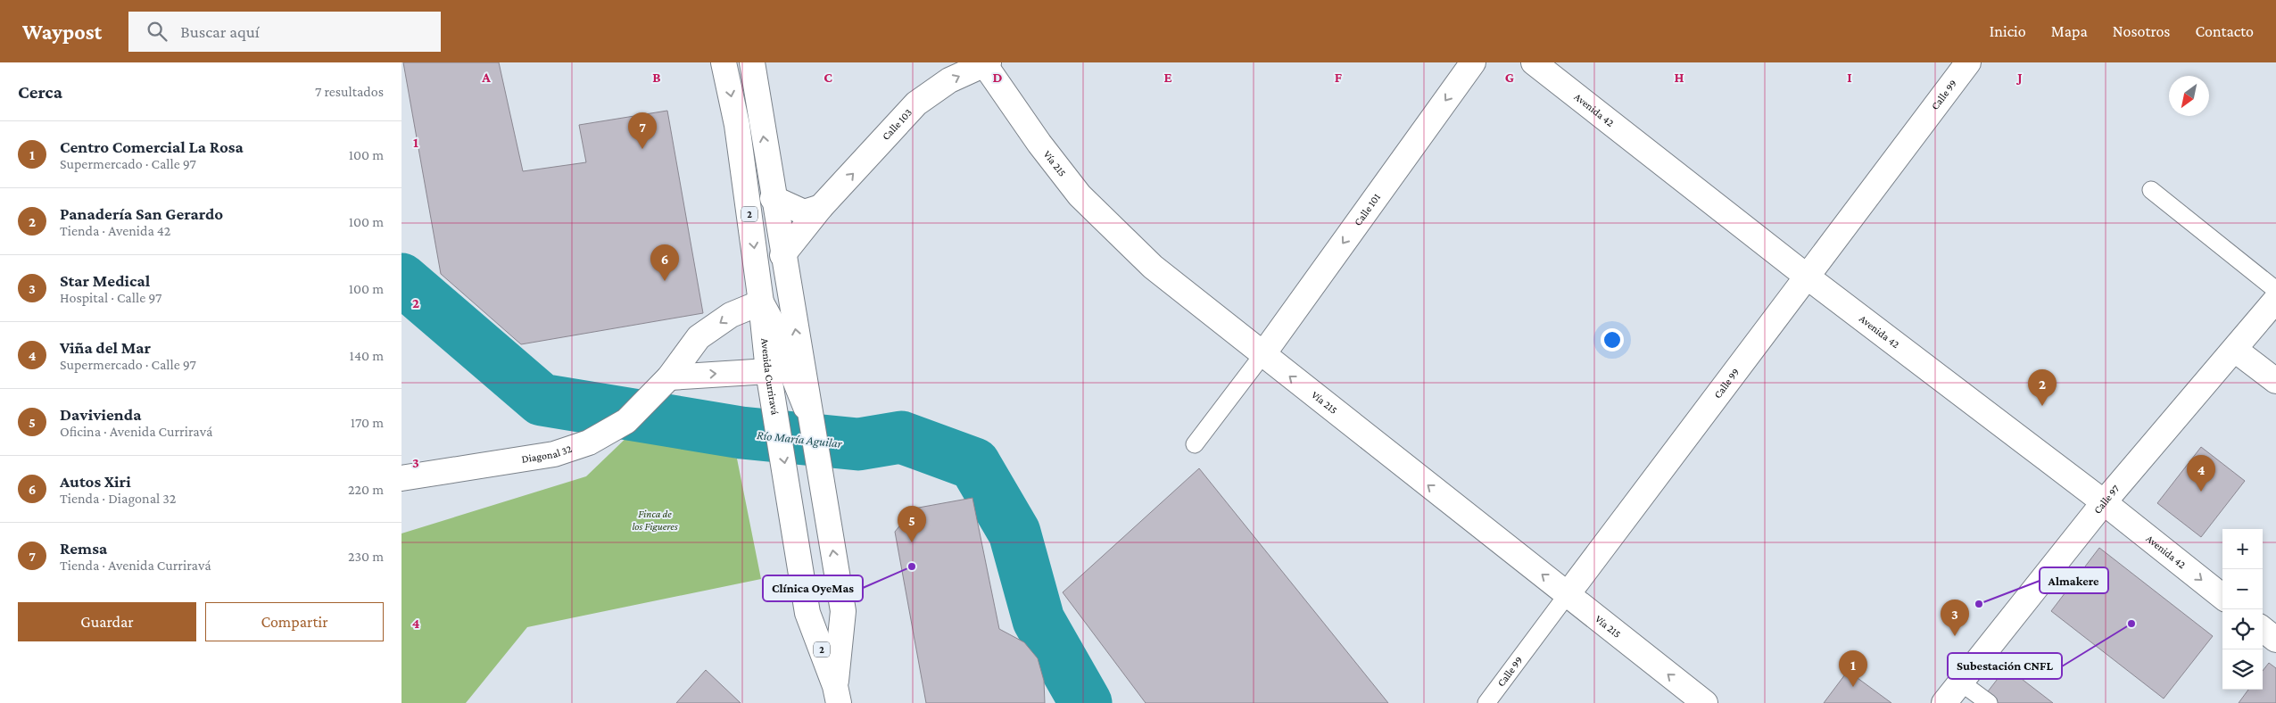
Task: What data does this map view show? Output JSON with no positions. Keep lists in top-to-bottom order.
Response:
{
  "streets": {
    "main road": [
      "Calle 99",
      "Avenida 42",
      "Calle 103",
      "Vía 215",
      "Calle 101",
      "2",
      "Avenida Curriravá",
      "Diagonal 32",
      "Calle 97"
    ]
  },
  "crossings": [
    ["Calle 99", "Avenida 42"],
    ["Calle 99", "Vía 215"],
    ["Avenida 42", "Calle 97"],
    ["Calle 103", "Vía 215"],
    ["Calle 103", "Avenida Curriravá"],
    ["Vía 215", "Calle 101"],
    ["2", "Avenida Curriravá"],
    ["Avenida Curriravá", "Diagonal 32"]
  ],
  "one_way": ["Calle 103", "Vía 215", "Calle 101"],
  "water": ["Río María Aguilar"],
  "parks": ["Finca de los Figueres"],
  "places": ["Clínica OyeMas", "Almakere", "Subestación CNFL"],
  "north": "bottom left",
  "page": {
    "header": "Waypost",
    "search": "Buscar aquí",
    "nav": [
      "Inicio",
      "Mapa",
      "Nosotros",
      "Contacto"
    ],
    "heading": ["Cerca", "7 resultados"],
    "pins": [
      "7",
      "6",
      "2",
      "4",
      "5",
      "3",
      "1"
    ],
    "list": [
      {
        "mark": "1",
        "name": "Centro Comercial La Rosa",
        "note": "Supermercado · Calle 97",
        "value": "100 m"
      },
      {
        "mark": "2",
        "name": "Panadería San Gerardo",
        "note": "Tienda · Avenida 42",
        "value": "100 m"
      },
      {
        "mark": "3",
        "name": "Star Medical",
        "note": "Hospital · Calle 97",
        "value": "100 m"
      },
      {
        "mark": "4",
        "name": "Viña del Mar",
        "note": "Supermercado · Calle 97",
        "value": "140 m"
      },
      {
        "mark": "5",
        "name": "Davivienda",
        "note": "Oficina · Avenida Curriravá",
        "value": "170 m"
      },
      {
        "mark": "6",
        "name": "Autos Xiri",
        "note": "Tienda · Diagonal 32",
        "value": "220 m"
      },
      {
        "mark": "7",
        "name": "Remsa",
        "note": "Tienda · Avenida Curriravá",
        "value": "230 m"
      }
    ],
    "map_buttons": ["+", "−"],
    "buttons": ["Guardar", "Compartir"]
  },
  "grid": {
    "columns": [
      "A",
      "B",
      "C",
      "D",
      "E",
      "F",
      "G",
      "H",
      "I",
      "J"
    ],
    "rows": [
      "1",
      "2",
      "3",
      "4"
    ]
  }
}
